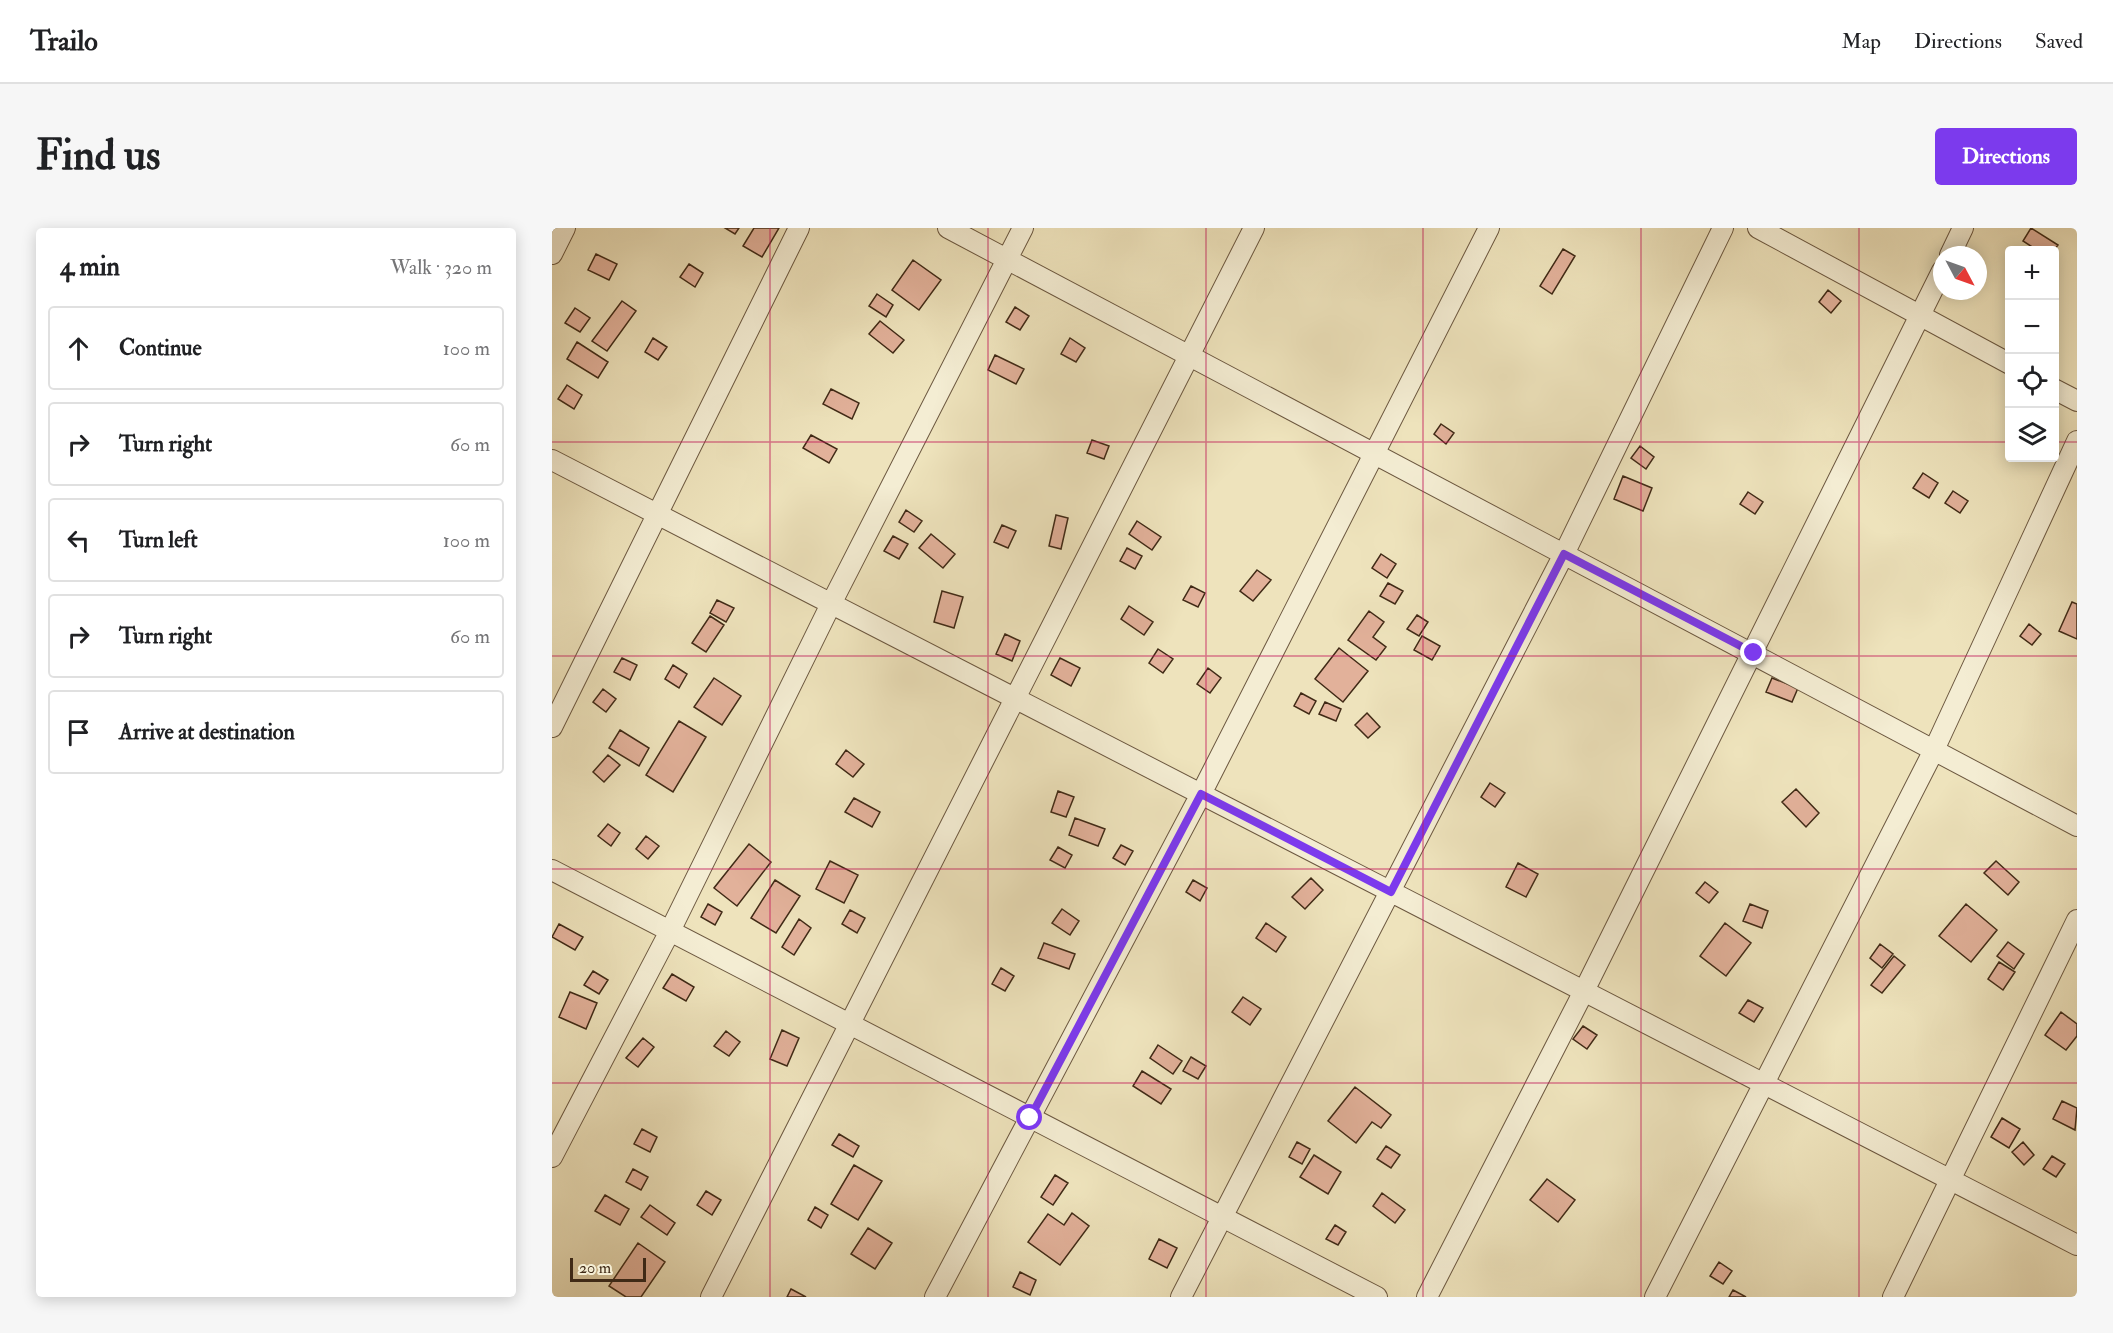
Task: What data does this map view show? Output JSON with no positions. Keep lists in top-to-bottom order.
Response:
{
  "scale_bar": "20 m",
  "north": "bottom right",
  "page": {
    "header": "Trailo",
    "nav": ["Map", "Directions", "Saved"],
    "buttons": "Directions",
    "title": "Find us",
    "heading": ["4 min", "Walk · 320 m"],
    "map_buttons": ["+", "−"],
    "list": [
      ["Continue", "100 m"],
      ["Turn right", "60 m"],
      ["Turn left", "100 m"],
      ["Turn right", "60 m"],
      "Arrive at destination"
    ],
    "scale": "20 m"
  }
}
